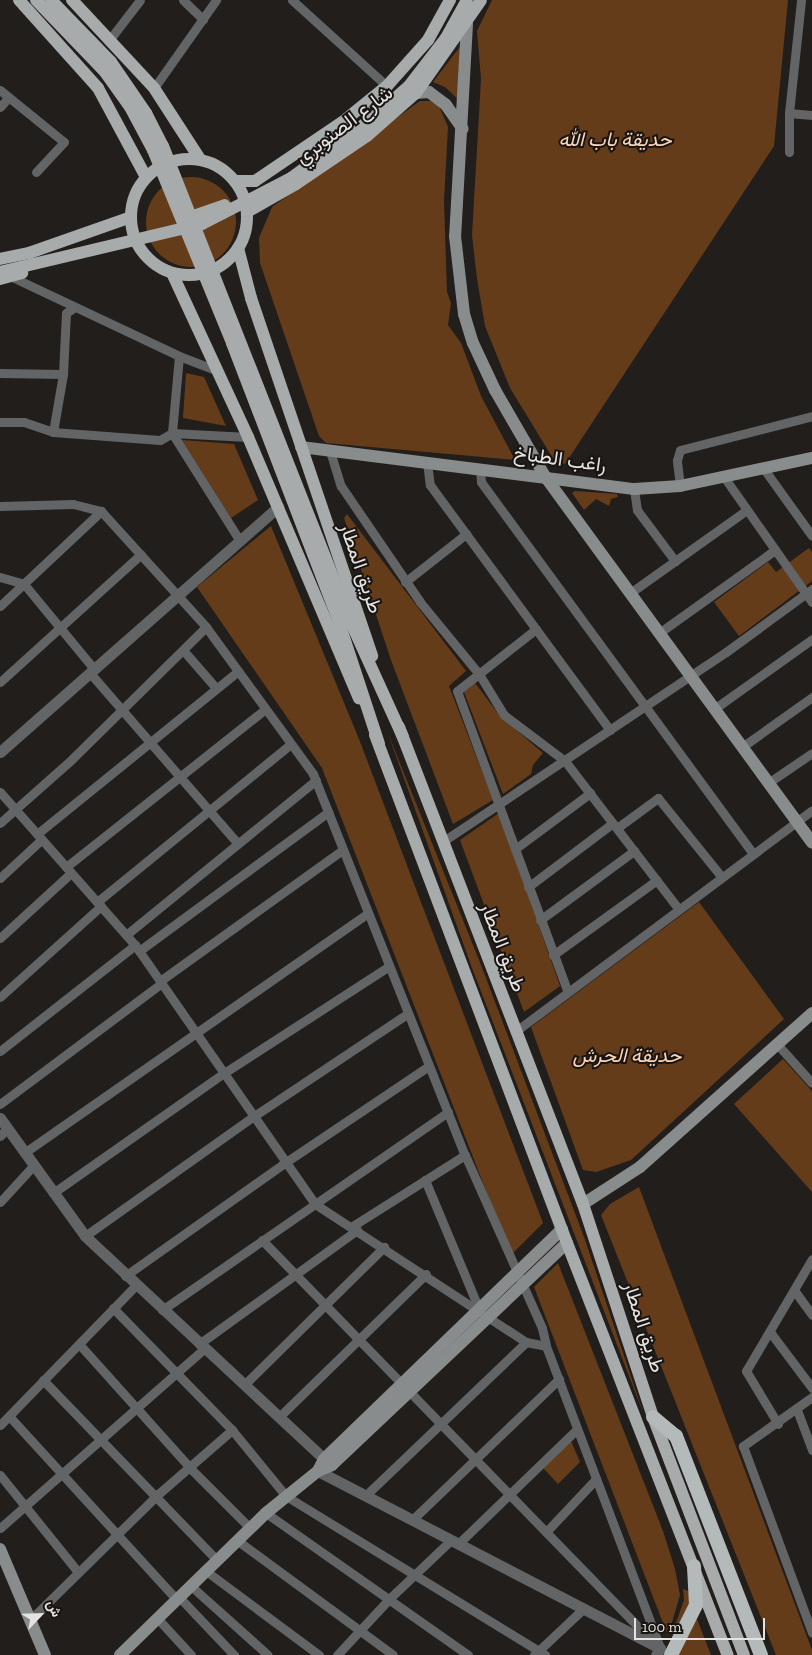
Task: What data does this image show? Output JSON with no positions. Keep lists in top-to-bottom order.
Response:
{
  "streets": {
    "main road": ["شارع الصنوبري", "راغب الطباخ", "طريق المطار"]
  },
  "crossings": [
    ["شارع الصنوبري", "طريق المطار"],
    ["راغب الطباخ", "طريق المطار"]
  ],
  "parks": ["حديقة باب الله", "حديقة الحرش"],
  "scale_bar": "100 m",
  "north": "top right"
}
